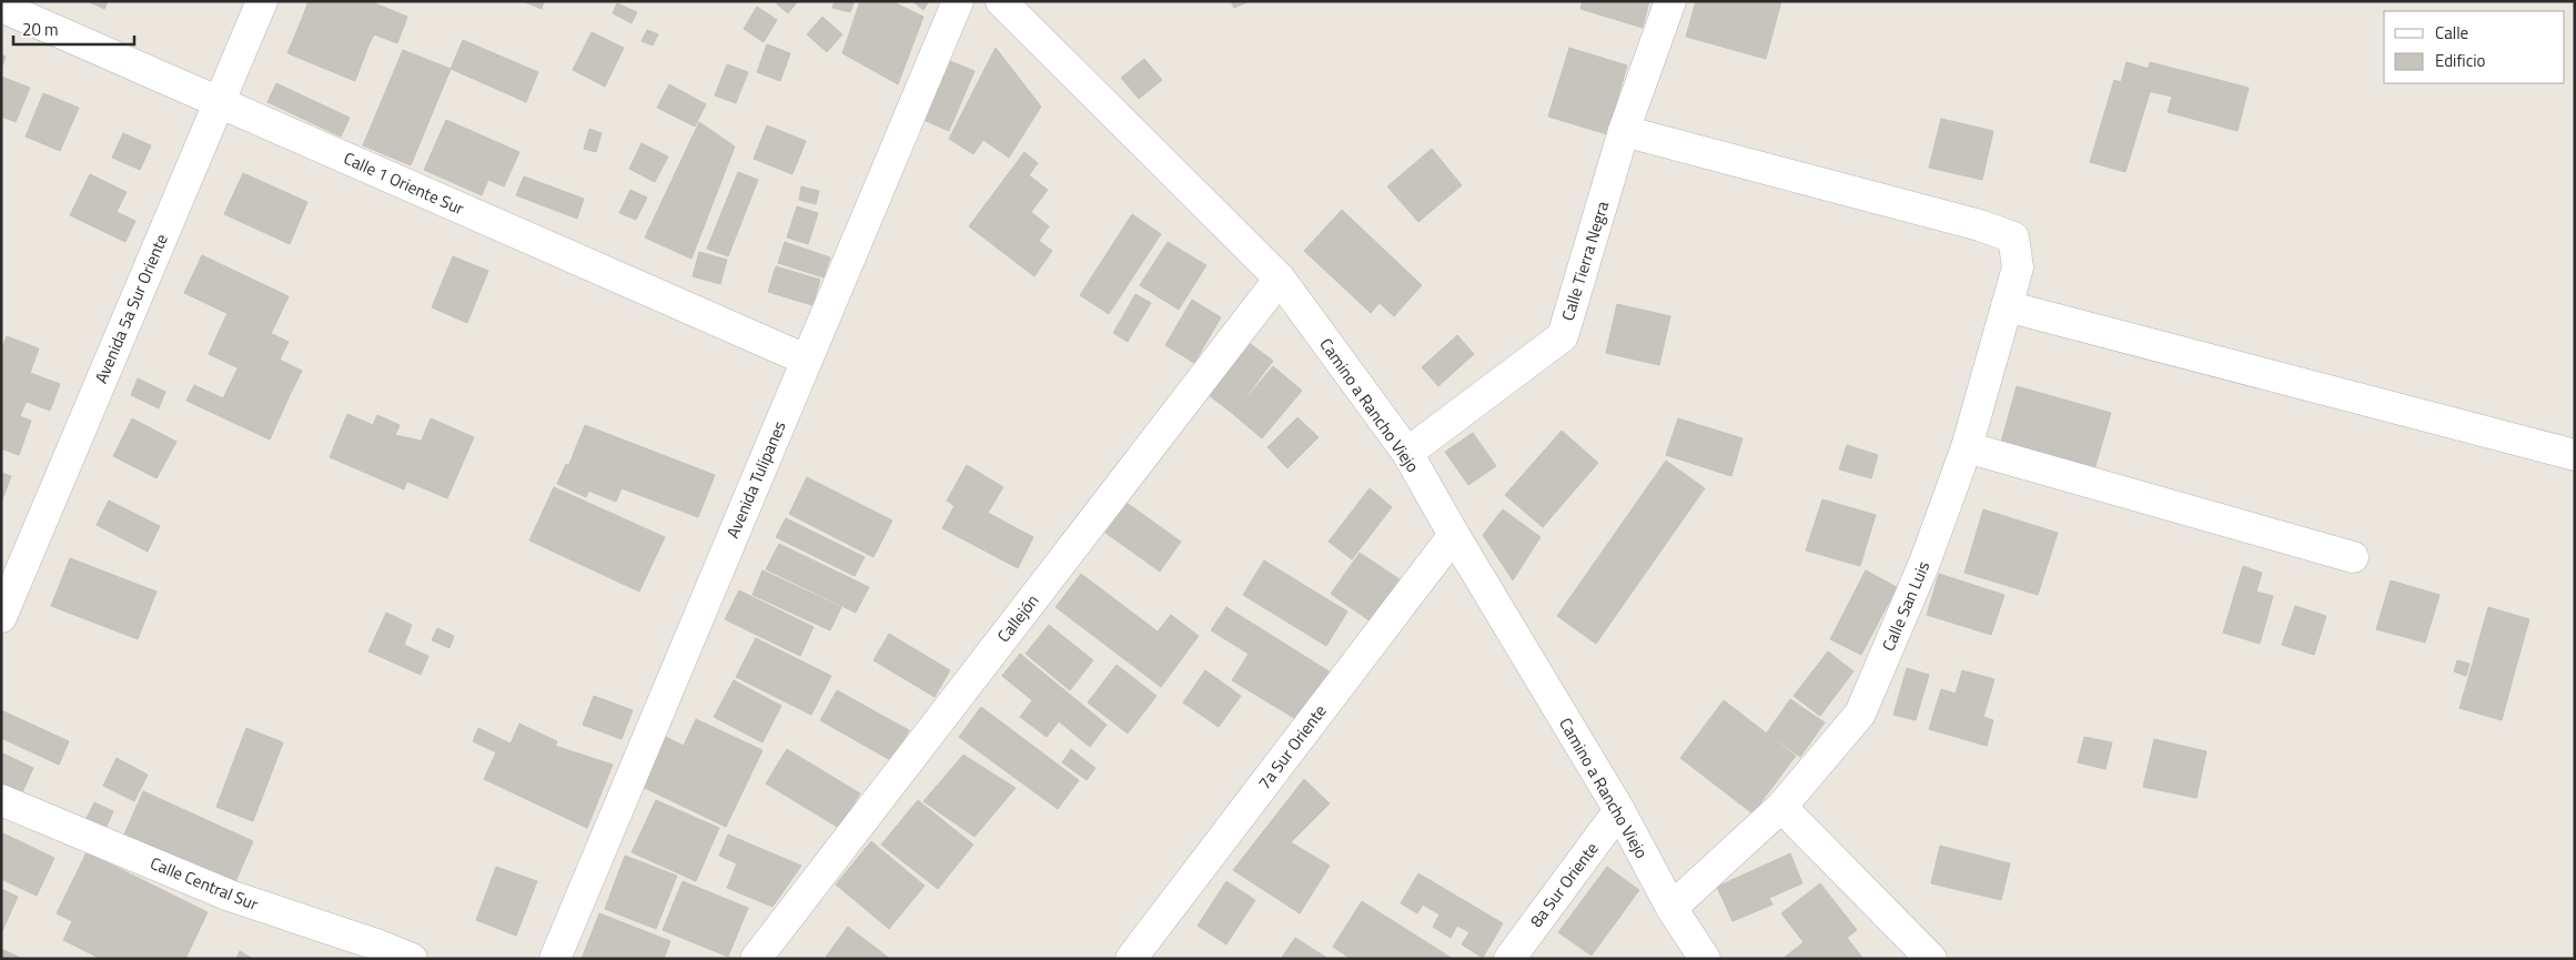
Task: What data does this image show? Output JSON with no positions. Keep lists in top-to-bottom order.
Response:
{
  "streets": {
    "street": [
      "Calle 1 Oriente Sur",
      "Calle Tierra Negra",
      "Avenida 5a Sur Oriente",
      "Camino a Rancho Viejo",
      "Avenida Tulipanes",
      "Calle San Luis",
      "Callejón",
      "7a Sur Oriente",
      "Calle Central Sur",
      "8a Sur Oriente"
    ]
  },
  "crossings": [
    ["Calle 1 Oriente Sur", "Avenida 5a Sur Oriente"],
    ["Calle 1 Oriente Sur", "Avenida Tulipanes"],
    ["Calle Tierra Negra", "Camino a Rancho Viejo"],
    ["Calle Tierra Negra", "Calle San Luis"],
    ["Camino a Rancho Viejo", "Calle San Luis"],
    ["Camino a Rancho Viejo", "Callejón"],
    ["Camino a Rancho Viejo", "7a Sur Oriente"],
    ["Camino a Rancho Viejo", "8a Sur Oriente"]
  ],
  "legend": ["Calle", "Edificio"],
  "scale_bar": "20 m"
}
